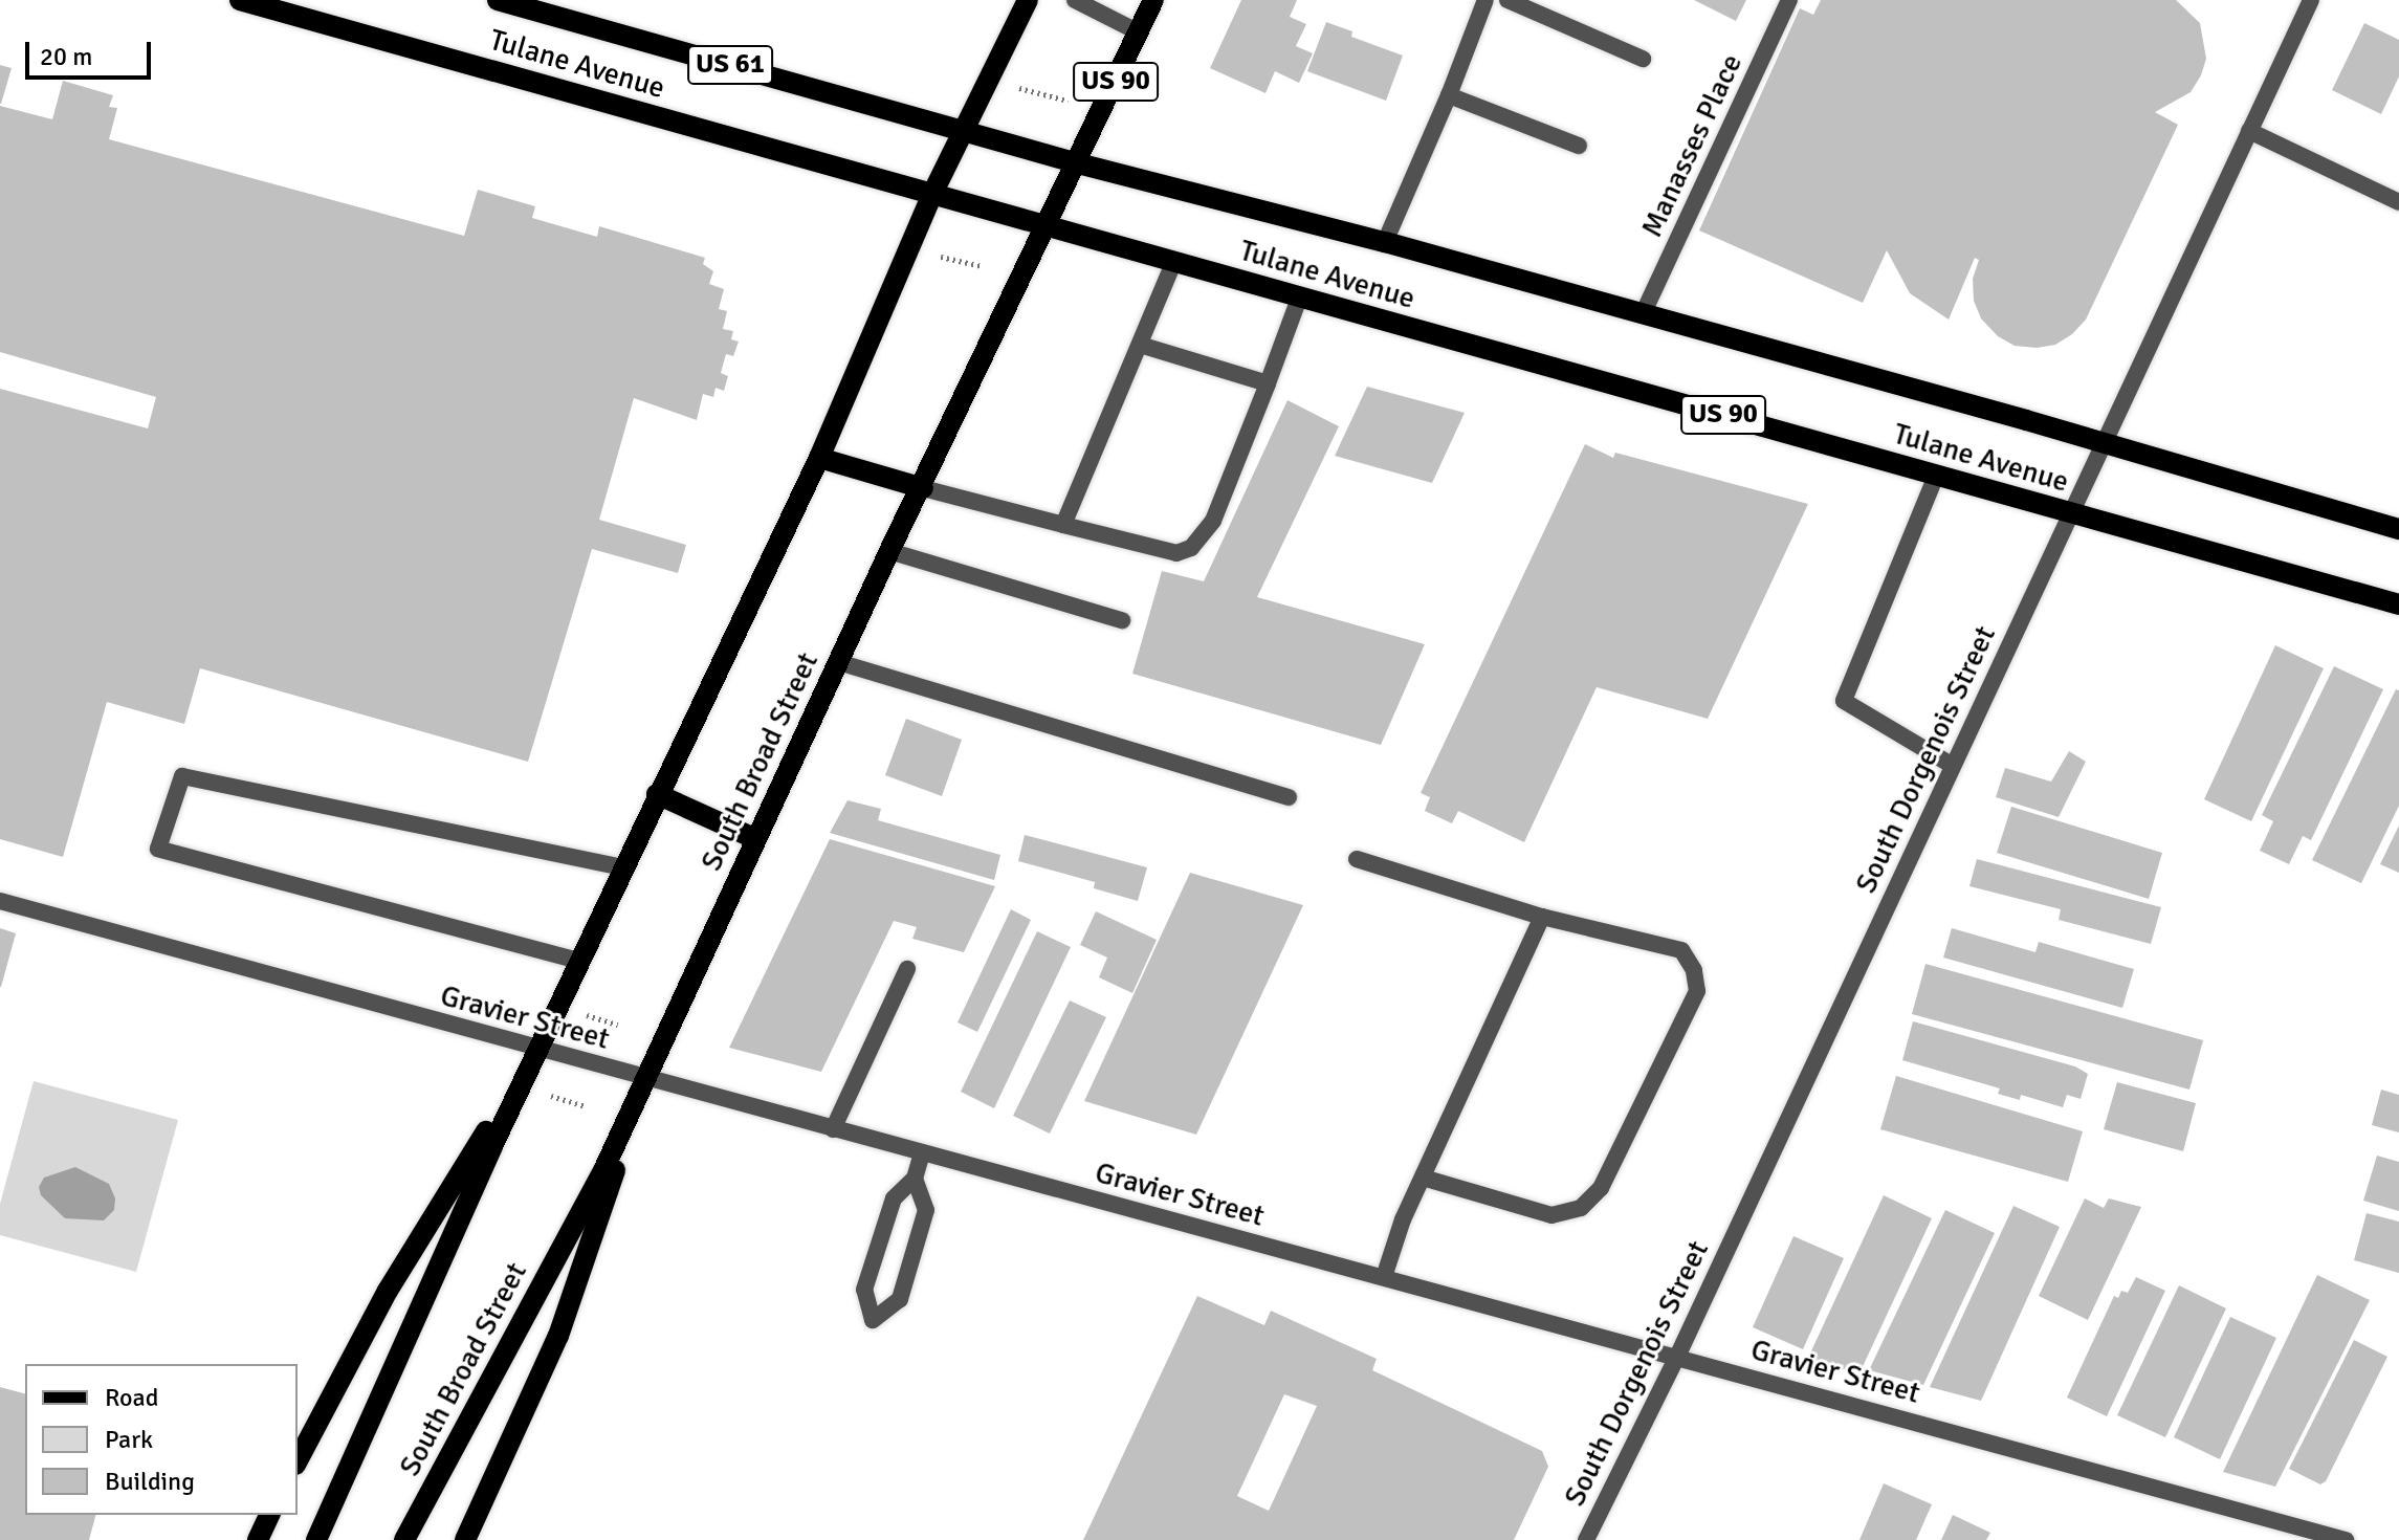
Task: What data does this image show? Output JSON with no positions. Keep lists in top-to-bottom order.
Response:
{
  "streets": {
    "main road": [
      "Tulane Avenue",
      "US 61",
      "US 90",
      "South Broad Street"
    ],
    "street": ["Manasses Place", "South Dorgenois Street", "Gravier Street"]
  },
  "crossings": [
    ["Tulane Avenue", "Manasses Place"],
    ["Tulane Avenue", "South Dorgenois Street"],
    ["Tulane Avenue", "South Broad Street"],
    ["South Dorgenois Street", "Gravier Street"],
    ["South Broad Street", "Gravier Street"]
  ],
  "legend": ["Road", "Park", "Building"],
  "scale_bar": "20 m"
}
